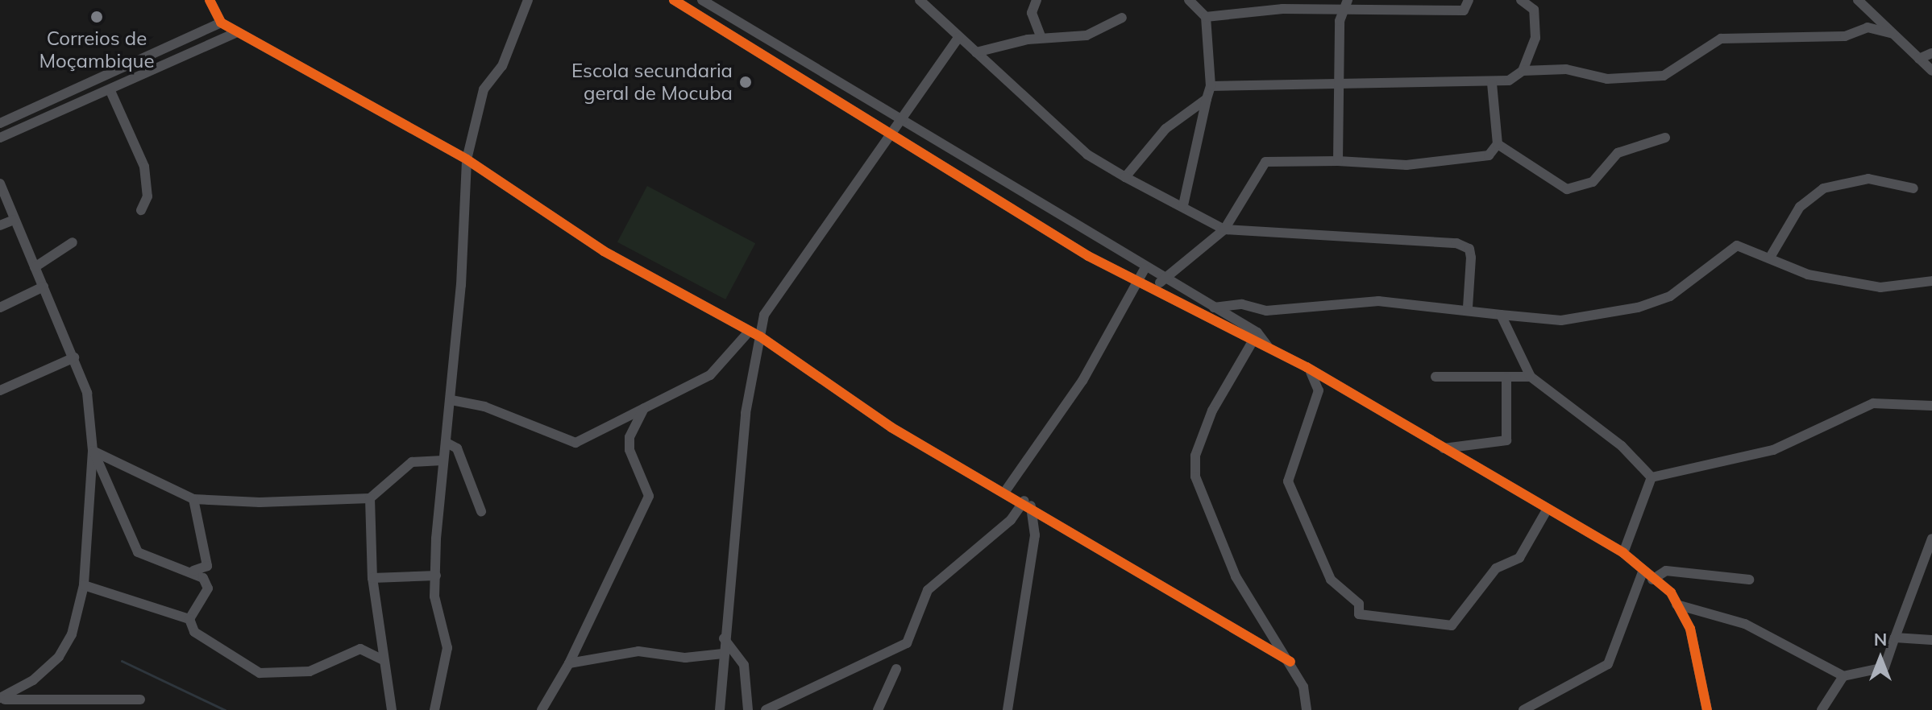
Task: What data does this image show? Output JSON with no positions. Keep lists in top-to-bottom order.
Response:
{
  "places": ["Correios de Moçambique", "Escola secundaria geral de Mocuba"],
  "north": "top"
}
